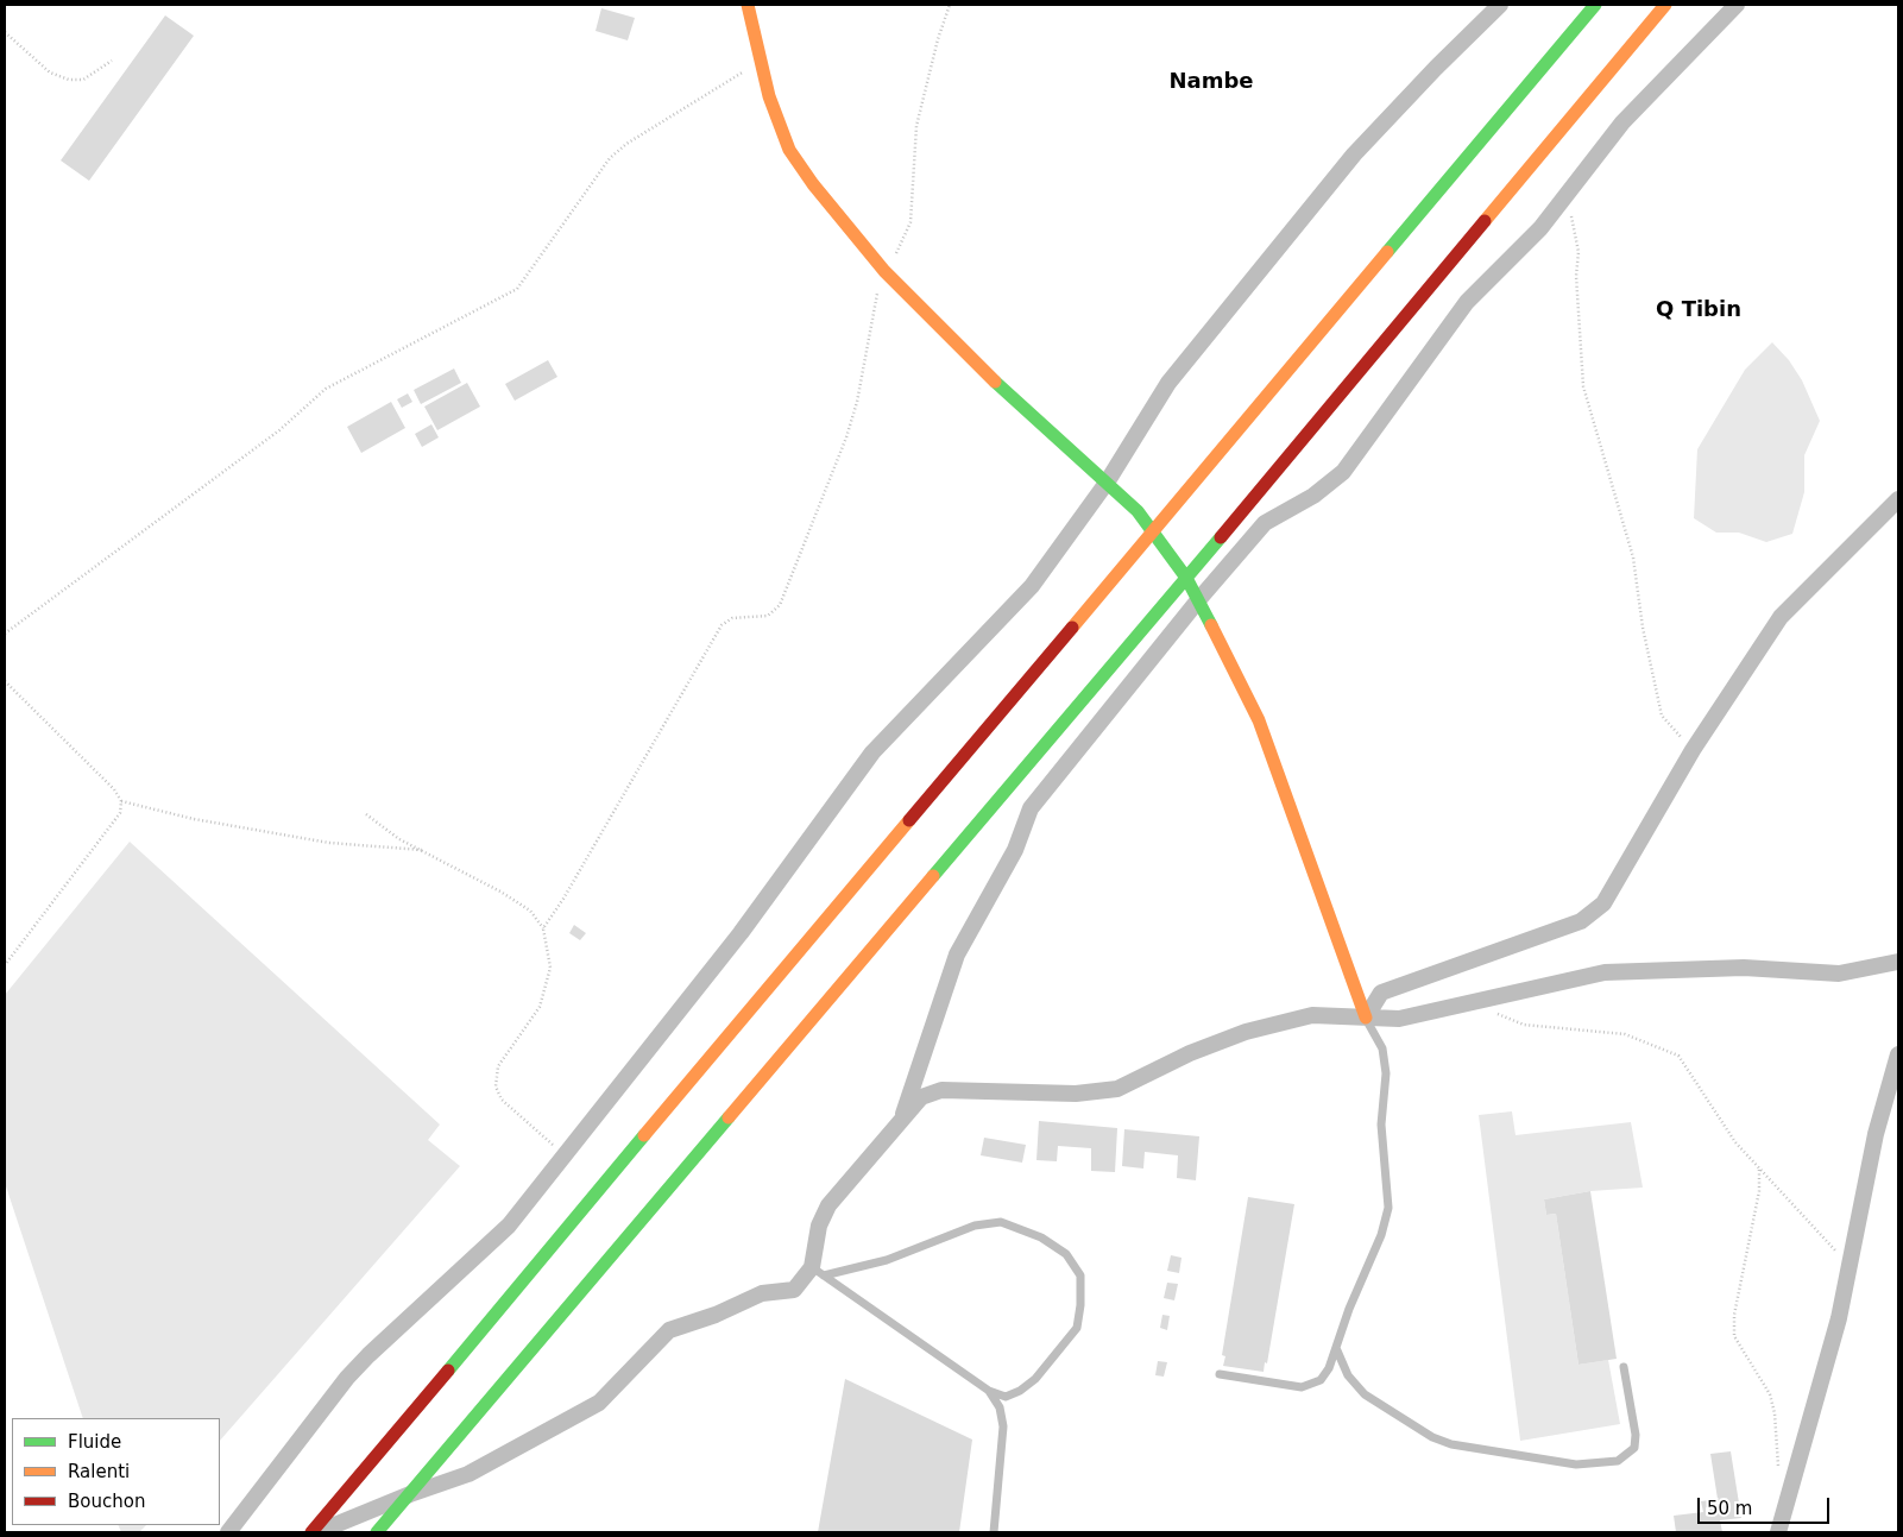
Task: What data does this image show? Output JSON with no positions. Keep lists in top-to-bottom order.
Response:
{
  "districts": ["Nambe", "Q Tibin"],
  "legend": ["Fluide", "Ralenti", "Bouchon"],
  "scale_bar": "50 m"
}
